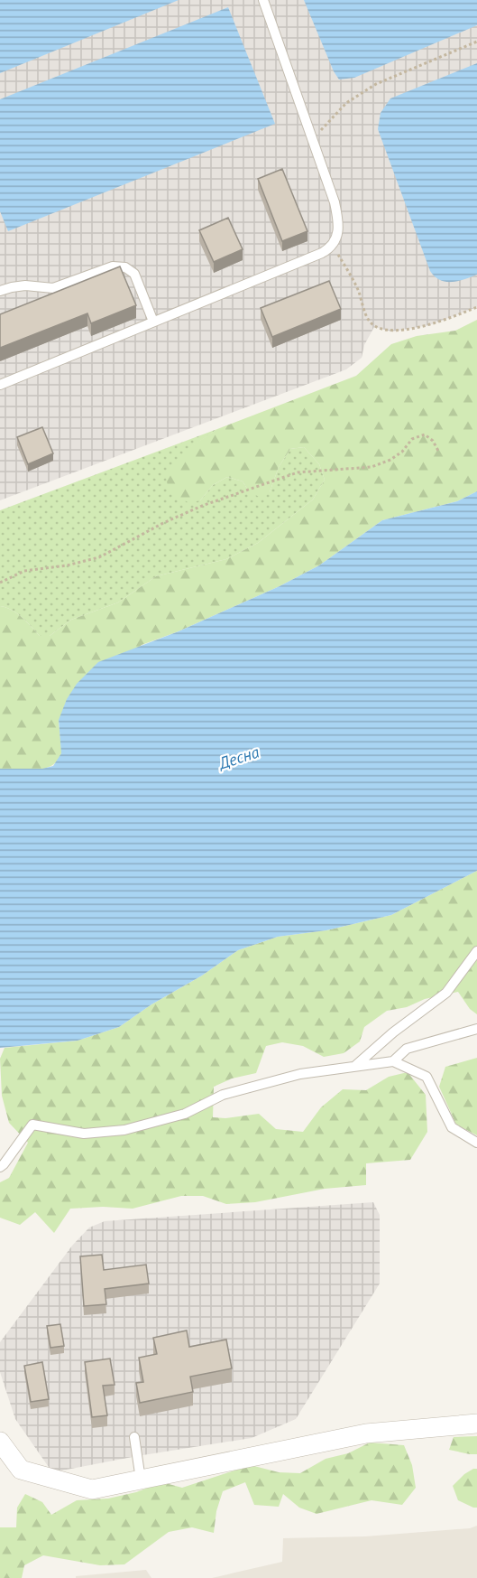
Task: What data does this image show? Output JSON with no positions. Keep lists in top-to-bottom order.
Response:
{
  "water": ["Десна"]
}
